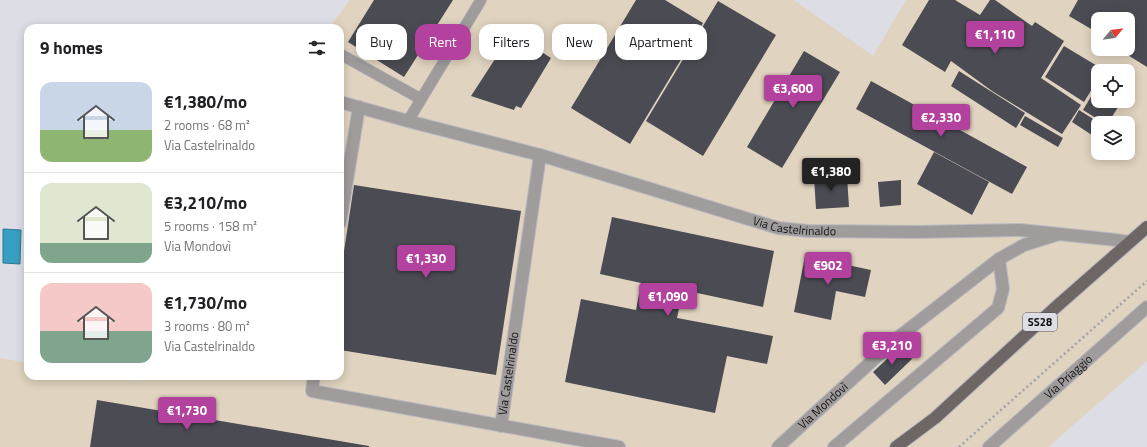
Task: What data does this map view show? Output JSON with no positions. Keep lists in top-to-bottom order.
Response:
{
  "streets": {
    "main road": ["SS28"],
    "street": ["Via Castelrinaldo", "Via Priaggio", "Via Mondovì"]
  },
  "crossings": [
    ["Via Castelrinaldo", "Via Mondovì"],
    ["SS28", "Via Mondovì"]
  ],
  "north": "top right",
  "page": {
    "price": [
      "€1,110",
      "€3,600",
      "€2,330",
      "€1,380",
      "€1,330",
      "€902",
      "€1,090",
      "€3,210",
      "€1,730"
    ],
    "chip": [
      "Buy",
      "Rent",
      "Filters",
      "New",
      "Apartment"
    ],
    "heading": "9 homes",
    "list": [
      {
        "name": "€1,380/mo",
        "note": "2 rooms · 68 m² · Via Castelrinaldo"
      },
      {
        "name": "€3,210/mo",
        "note": "5 rooms · 158 m² · Via Mondovì"
      },
      {
        "name": "€1,730/mo",
        "note": "3 rooms · 80 m² · Via Castelrinaldo"
      }
    ]
  }
}
